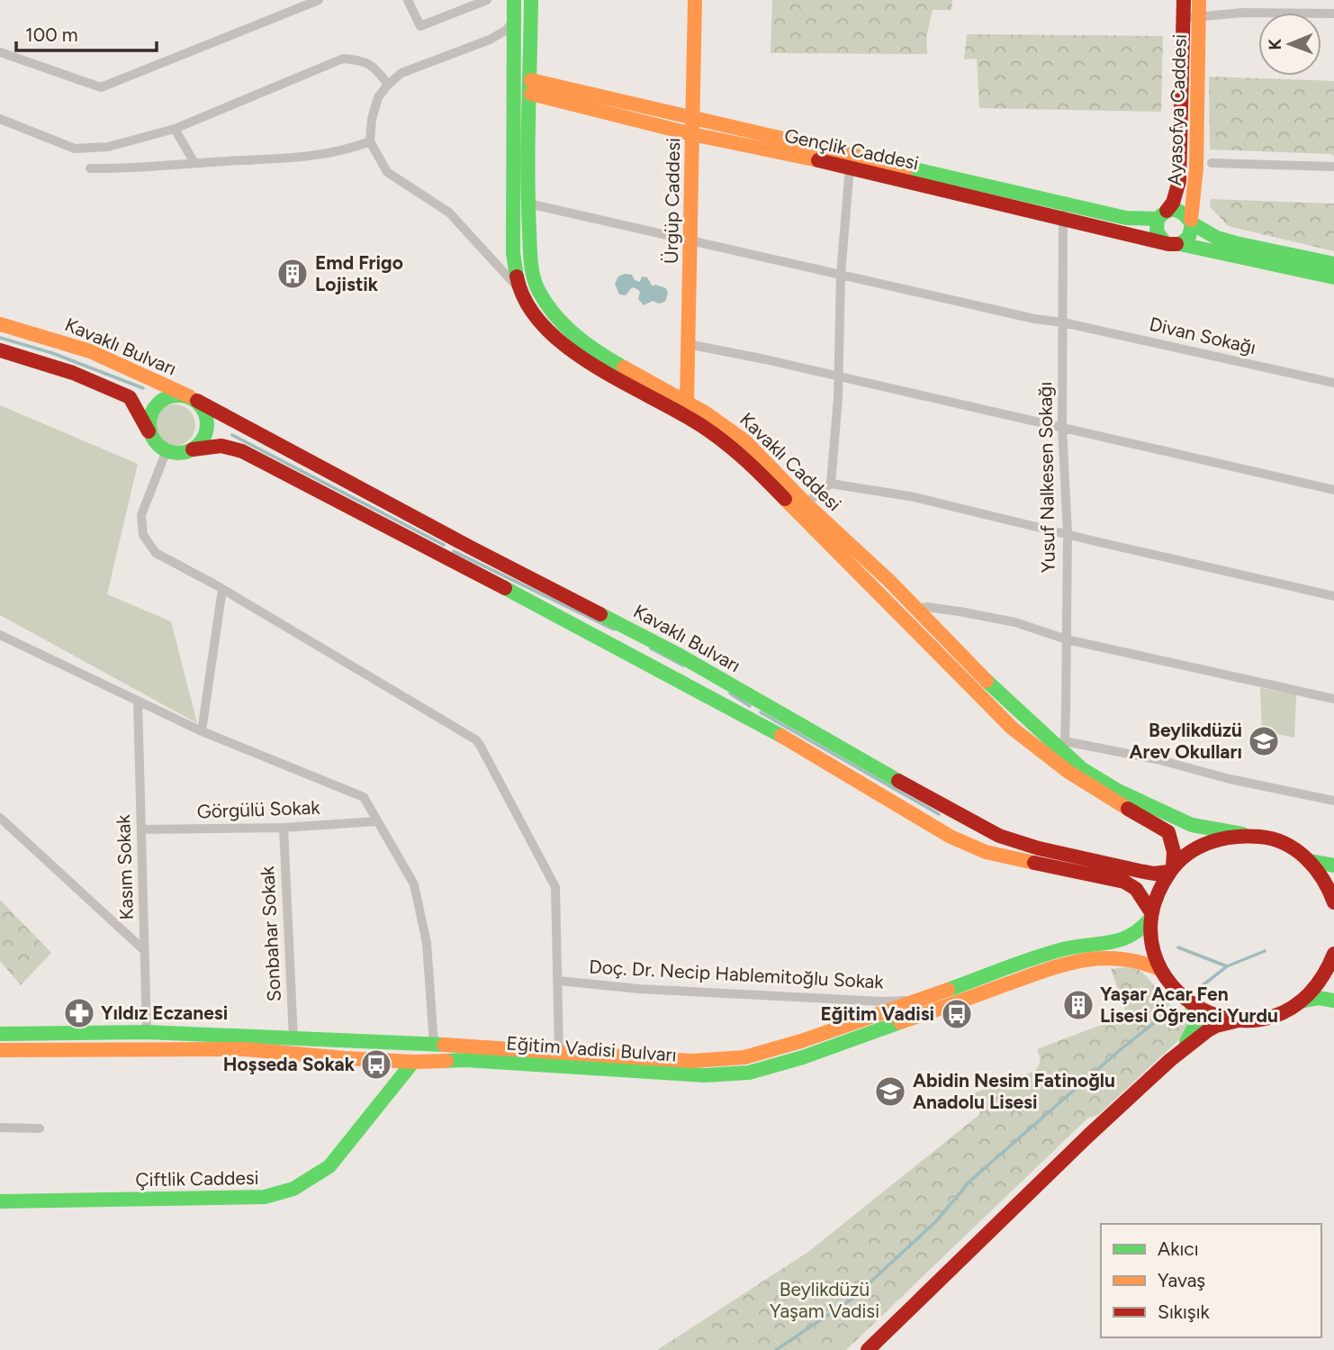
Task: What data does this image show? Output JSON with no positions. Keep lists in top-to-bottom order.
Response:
{
  "streets": {
    "main road": [
      "Ayasofya Caddesi",
      "Gençlik Caddesi",
      "Ürgüp Caddesi",
      "Kavaklı Bulvarı",
      "Kavaklı Caddesi",
      "Eğitim Vadisi Bulvarı",
      "Çiftlik Caddesi"
    ],
    "street": [
      "Divan Sokağı",
      "Yusuf Nalkesen Sokağı",
      "Görgülü Sokak",
      "Kasım Sokak",
      "Sonbahar Sokak",
      "Doç. Dr. Necip Hablemitoğlu Sokak"
    ]
  },
  "crossings": [
    ["Ayasofya Caddesi", "Gençlik Caddesi"],
    ["Gençlik Caddesi", "Ürgüp Caddesi"],
    ["Gençlik Caddesi", "Kavaklı Caddesi"],
    ["Gençlik Caddesi", "Yusuf Nalkesen Sokağı"],
    ["Ürgüp Caddesi", "Divan Sokağı"],
    ["Ürgüp Caddesi", "Kavaklı Caddesi"],
    ["Divan Sokağı", "Kavaklı Caddesi"],
    ["Divan Sokağı", "Yusuf Nalkesen Sokağı"],
    ["Kavaklı Bulvarı", "Kavaklı Caddesi"],
    ["Kavaklı Caddesi", "Yusuf Nalkesen Sokağı"],
    ["Görgülü Sokak", "Kasım Sokak"],
    ["Görgülü Sokak", "Sonbahar Sokak"],
    ["Kasım Sokak", "Eğitim Vadisi Bulvarı"],
    ["Sonbahar Sokak", "Eğitim Vadisi Bulvarı"],
    ["Doç. Dr. Necip Hablemitoğlu Sokak", "Eğitim Vadisi Bulvarı"],
    ["Eğitim Vadisi Bulvarı", "Çiftlik Caddesi"]
  ],
  "parks": ["Beylikdüzü Yaşam Vadisi"],
  "places": {
    "building": ["Emd Frigo Lojistik", "Yaşar Acar Fen Lisesi Öğrenci Yurdu"],
    "school or university": ["Beylikdüzü Arev Okulları", "Abidin Nesim Fatinoğlu Anadolu Lisesi"],
    "pharmacy": ["Yıldız Eczanesi"],
    "bus stop": ["Eğitim Vadisi", "Hoşseda Sokak"]
  },
  "legend": ["Akıcı", "Yavaş", "Sıkışık"],
  "scale_bar": "100 m",
  "north": "left"
}
